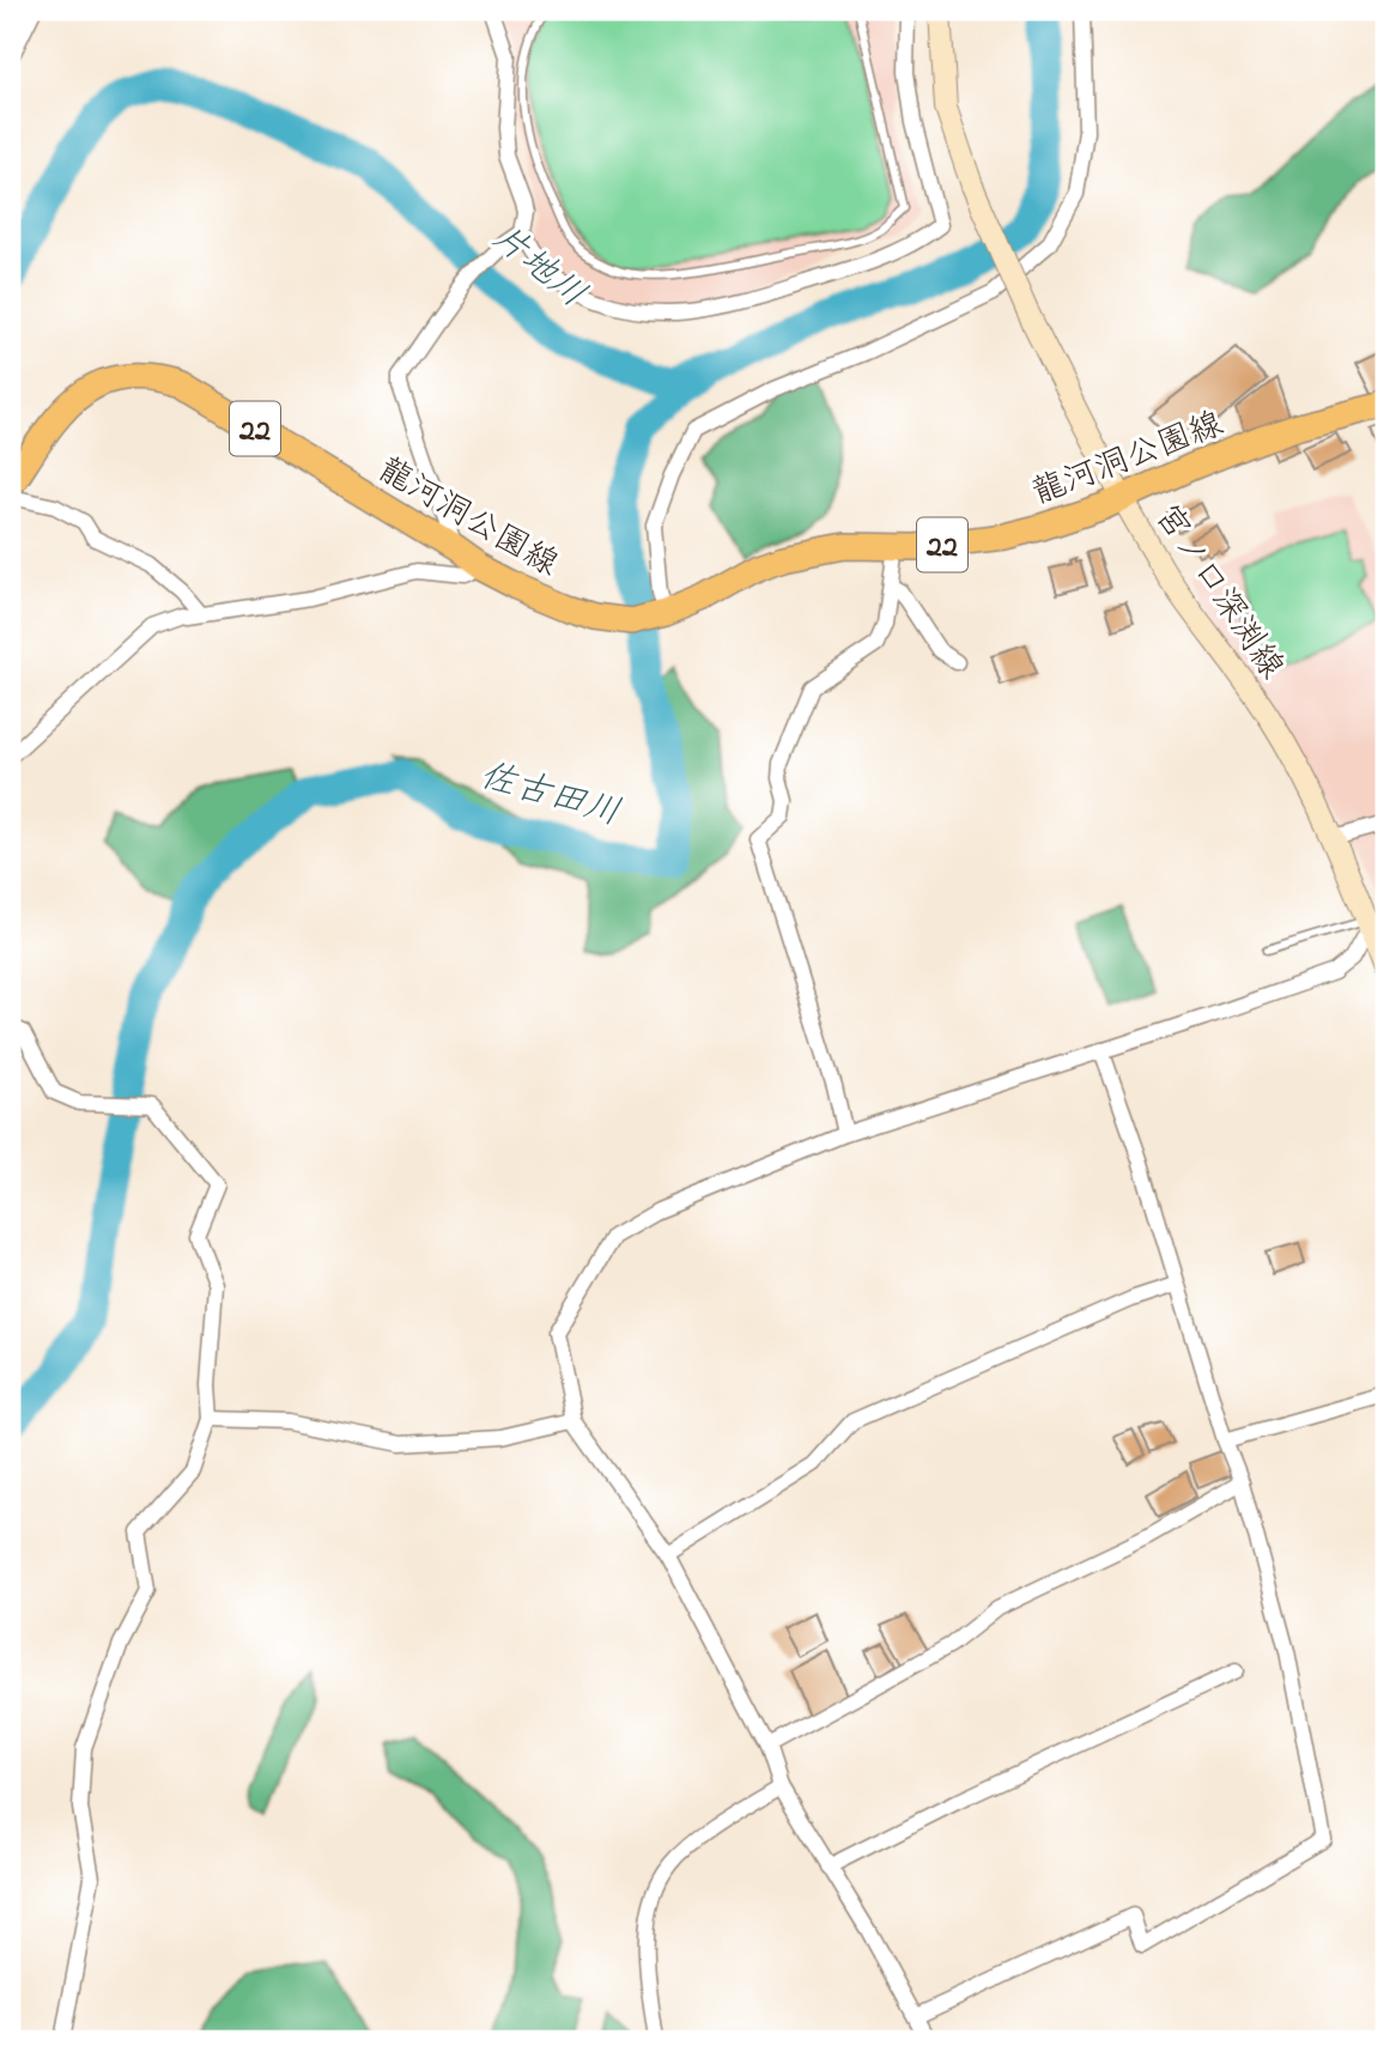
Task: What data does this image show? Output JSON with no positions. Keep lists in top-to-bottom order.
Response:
{
  "streets": {
    "main road": ["22", "龍河洞公園線", "宮ノ口深渕線"]
  },
  "crossings": [
    ["龍河洞公園線", "宮ノ口深渕線"]
  ],
  "water": ["片地川", "佐古田川"]
}
